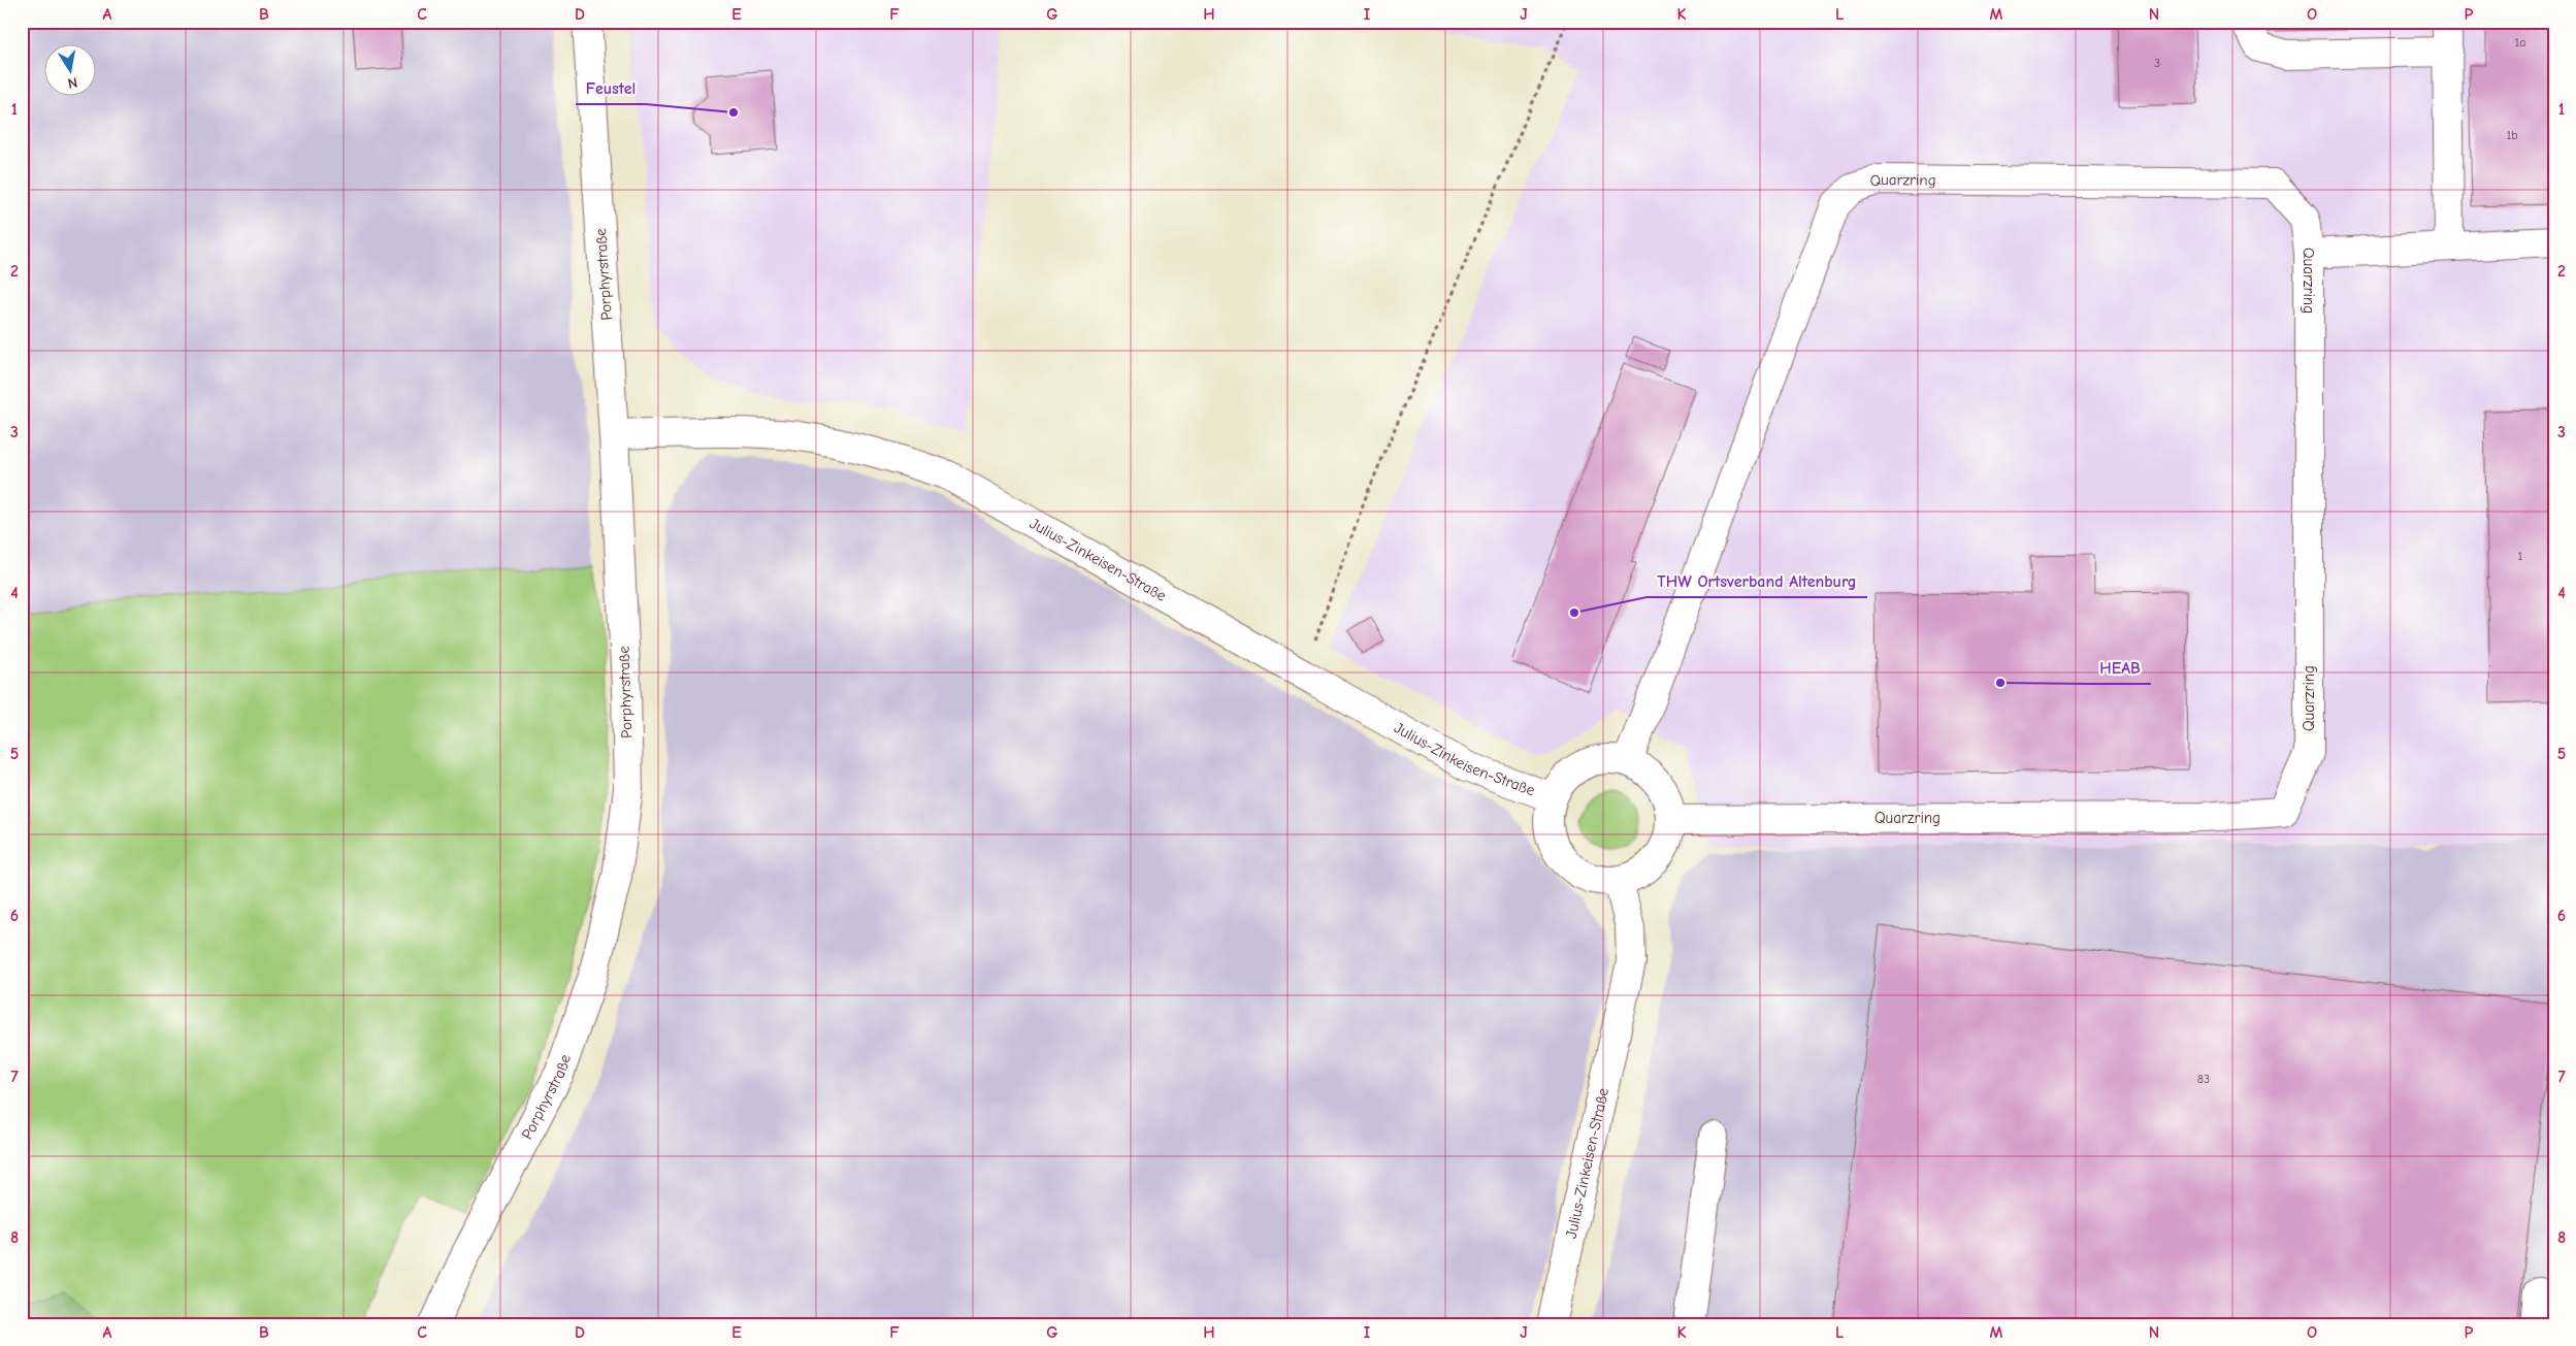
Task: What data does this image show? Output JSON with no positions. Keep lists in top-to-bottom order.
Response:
{
  "streets": {
    "street": ["Quarzring", "Porphyrstraße", "Julius-Zinkeisen-Straße"]
  },
  "crossings": [
    ["Quarzring", "Julius-Zinkeisen-Straße"],
    ["Porphyrstraße", "Julius-Zinkeisen-Straße"]
  ],
  "places": ["Feustel", "THW Ortsverband Altenburg", "HEAB"],
  "house_numbers": [
    "1a",
    "3",
    "1b",
    "1",
    "83"
  ],
  "north": "bottom",
  "grid": {
    "columns": [
      "A",
      "B",
      "C",
      "D",
      "E",
      "F",
      "G",
      "H",
      "I",
      "J",
      "K",
      "L",
      "M",
      "N",
      "O",
      "P"
    ],
    "rows": [
      "1",
      "2",
      "3",
      "4",
      "5",
      "6",
      "7",
      "8"
    ]
  }
}
